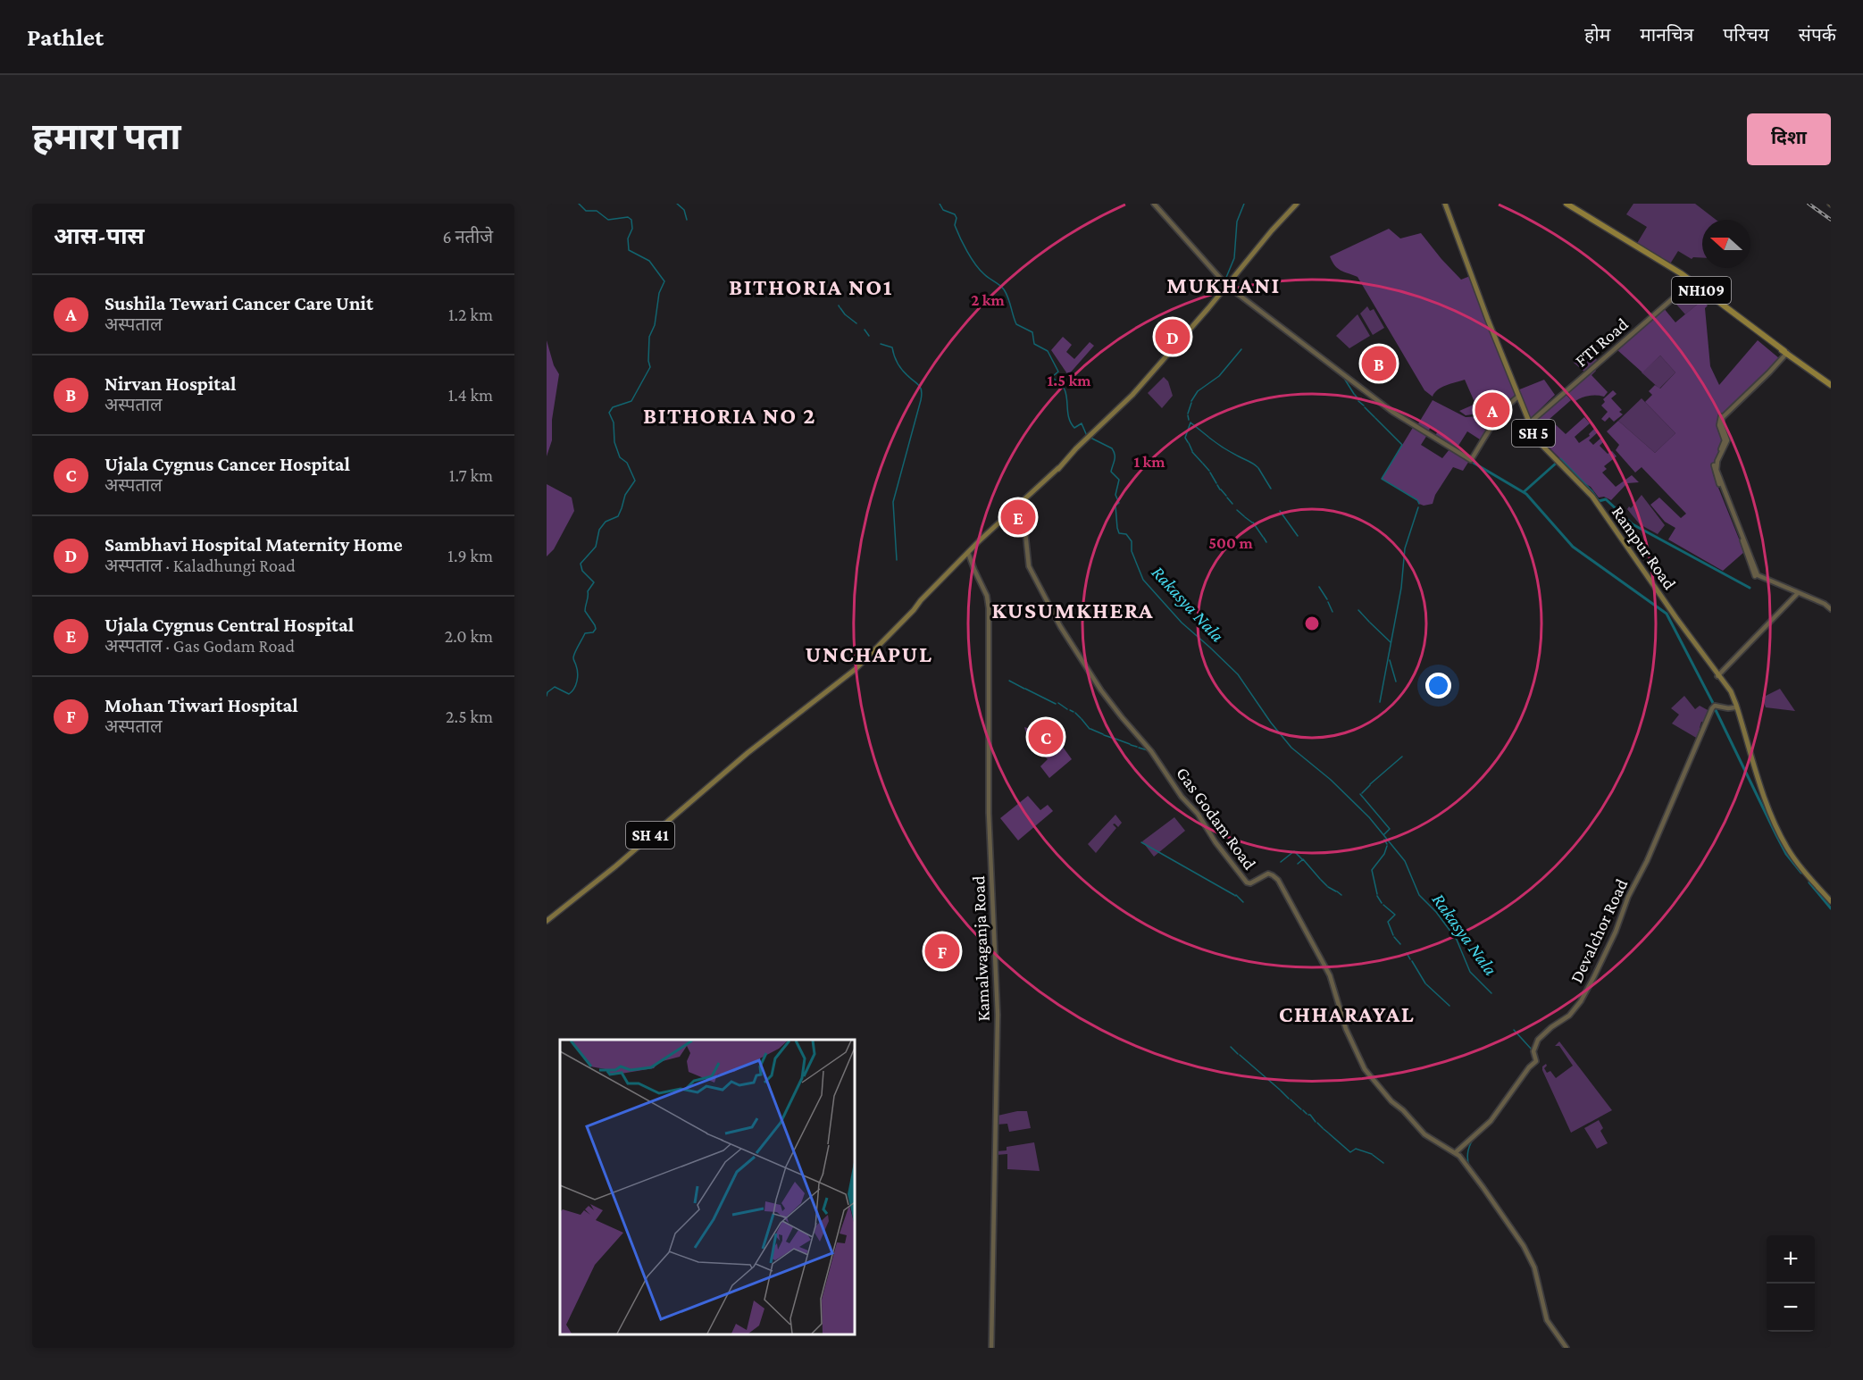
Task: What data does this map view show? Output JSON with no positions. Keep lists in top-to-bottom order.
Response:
{
  "streets": {
    "highway": ["NH109"],
    "main road": [
      "FTI Road",
      "SH 5",
      "Rampur Road",
      "Gas Godam Road",
      "SH 41",
      "Devalchor Road",
      "Kamalwaganja Road"
    ]
  },
  "crossings": [
    ["NH109", "FTI Road"],
    ["FTI Road", "Rampur Road"],
    ["Rampur Road", "Devalchor Road"],
    ["Gas Godam Road", "SH 41"],
    ["Gas Godam Road", "Devalchor Road"],
    ["SH 41", "Kamalwaganja Road"]
  ],
  "districts": [
    "MUKHANI",
    "BITHORIA NO1",
    "BITHORIA NO 2",
    "KUSUMKHERA",
    "UNCHAPUL",
    "CHHARAYAL"
  ],
  "water": ["Rakasya Nala"],
  "north": "left",
  "page": {
    "header": "Pathlet",
    "nav": [
      "होम",
      "मानचित्र",
      "परिचय",
      "संपर्क"
    ],
    "buttons": "दिशा",
    "title": "हमारा पता",
    "heading": ["आस-पास", "6 नतीजे"],
    "list": [
      {
        "mark": "A",
        "name": "Sushila Tewari Cancer Care Unit",
        "note": "अस्पताल",
        "value": "1.2 km"
      },
      {
        "mark": "B",
        "name": "Nirvan Hospital",
        "note": "अस्पताल",
        "value": "1.4 km"
      },
      {
        "mark": "C",
        "name": "Ujala Cygnus Cancer Hospital",
        "note": "अस्पताल",
        "value": "1.7 km"
      },
      {
        "mark": "D",
        "name": "Sambhavi Hospital Maternity Home",
        "note": "अस्पताल · Kaladhungi Road",
        "value": "1.9 km"
      },
      {
        "mark": "E",
        "name": "Ujala Cygnus Central Hospital",
        "note": "अस्पताल · Gas Godam Road",
        "value": "2.0 km"
      },
      {
        "mark": "F",
        "name": "Mohan Tiwari Hospital",
        "note": "अस्पताल",
        "value": "2.5 km"
      }
    ],
    "pins": [
      "D",
      "B",
      "A",
      "E",
      "C",
      "F"
    ],
    "map_buttons": ["+", "−"]
  },
  "rings": [
    "2 km",
    "1.5 km",
    "1 km",
    "500 m"
  ]
}
